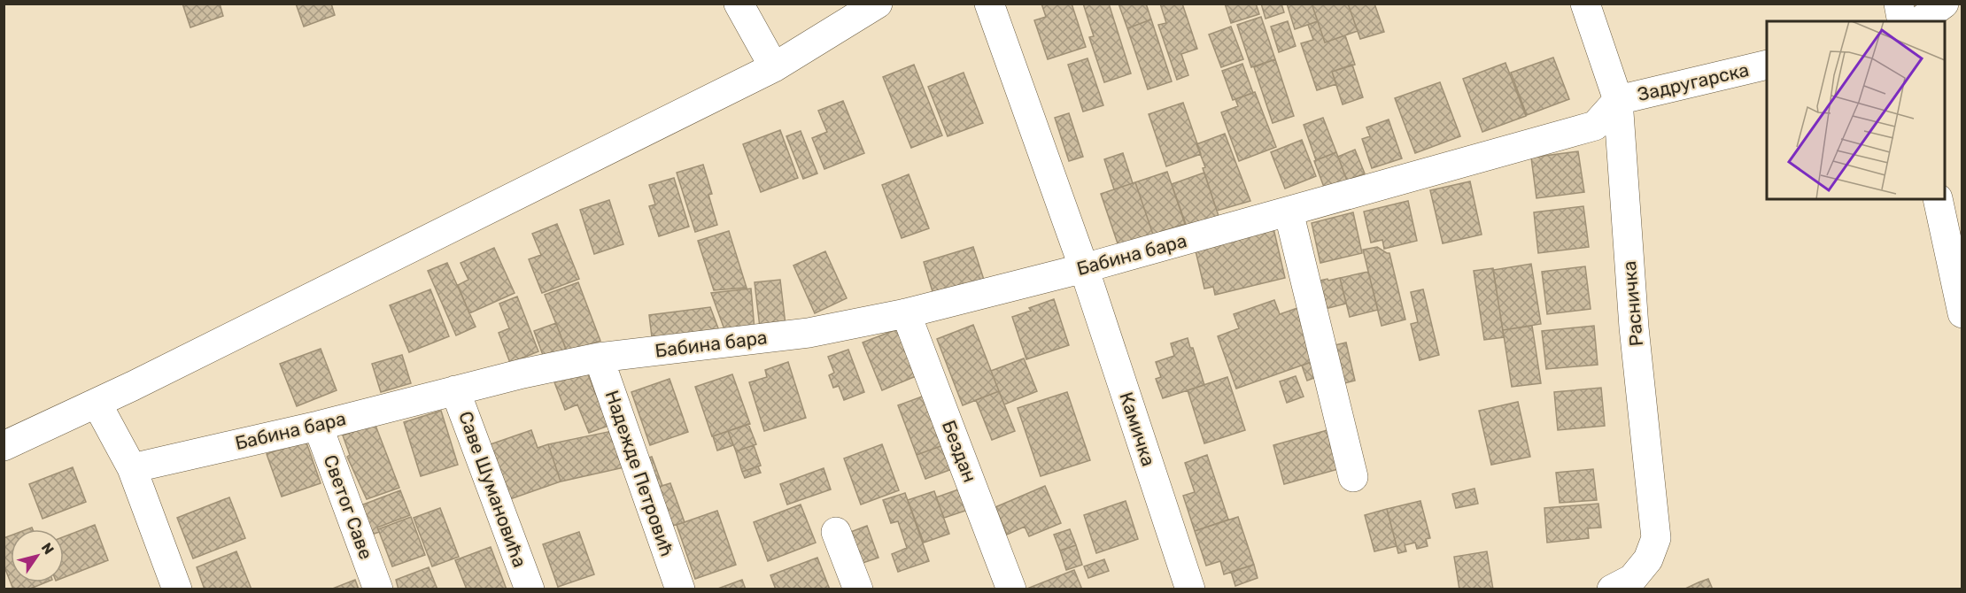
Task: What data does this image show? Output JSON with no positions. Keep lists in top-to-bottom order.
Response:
{
  "streets": {
    "street": [
      "Задругарска",
      "Бабина бара",
      "Расничка",
      "Камичка",
      "Бездан",
      "Надежде Петровић",
      "Саве Шумановића",
      "Светог Саве"
    ]
  },
  "crossings": [
    ["Задругарска", "Бабина бара"],
    ["Задругарска", "Расничка"],
    ["Бабина бара", "Расничка"],
    ["Бабина бара", "Камичка"],
    ["Бабина бара", "Бездан"],
    ["Бабина бара", "Надежде Петровић"],
    ["Бабина бара", "Саве Шумановића"],
    ["Бабина бара", "Светог Саве"]
  ],
  "north": "top right"
}
